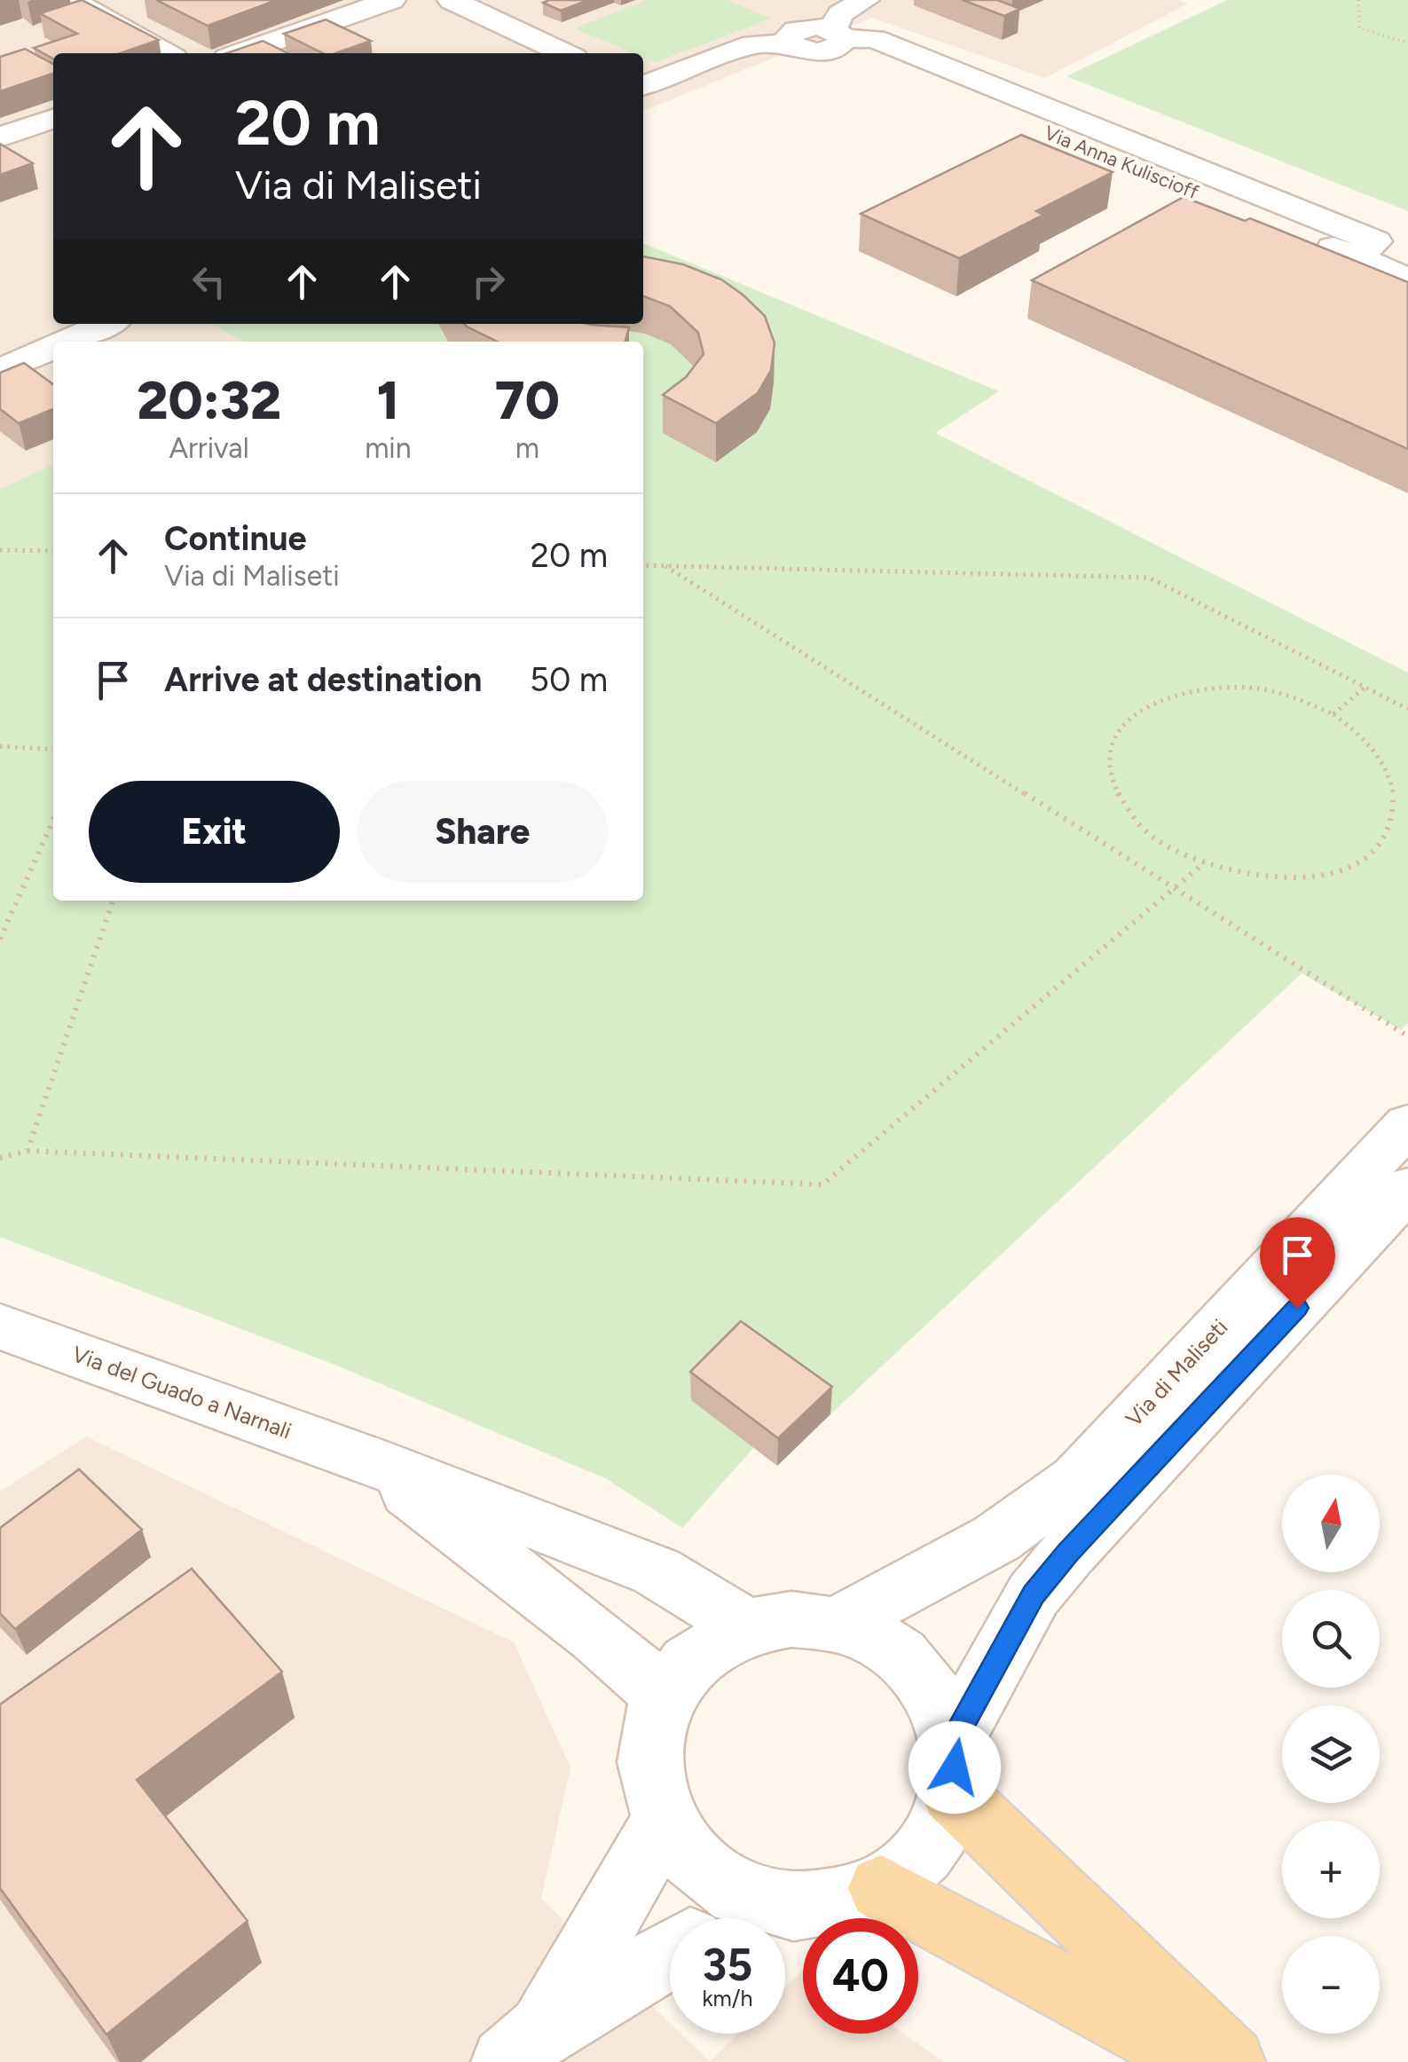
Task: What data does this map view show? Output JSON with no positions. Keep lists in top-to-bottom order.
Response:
{
  "streets": {
    "street": ["Via Anna Kuliscioff", "Via di Maliseti", "Via del Guado a Narnali"]
  },
  "crossings": [
    ["Via di Maliseti", "Via del Guado a Narnali"]
  ],
  "north": "top",
  "page": {
    "turn": ["20 m", "Via di Maliseti"],
    "eta": [
      "20:32",
      "Arrival",
      "1",
      "min",
      "70",
      "m"
    ],
    "list": [
      {
        "name": "Continue",
        "note": "Via di Maliseti",
        "value": "20 m"
      },
      {
        "name": "Arrive at destination",
        "value": "50 m"
      }
    ],
    "buttons": ["Exit", "Share"],
    "map_buttons": ["+", "−"],
    "speed": "35 km/h",
    "limit": "40"
  }
}
